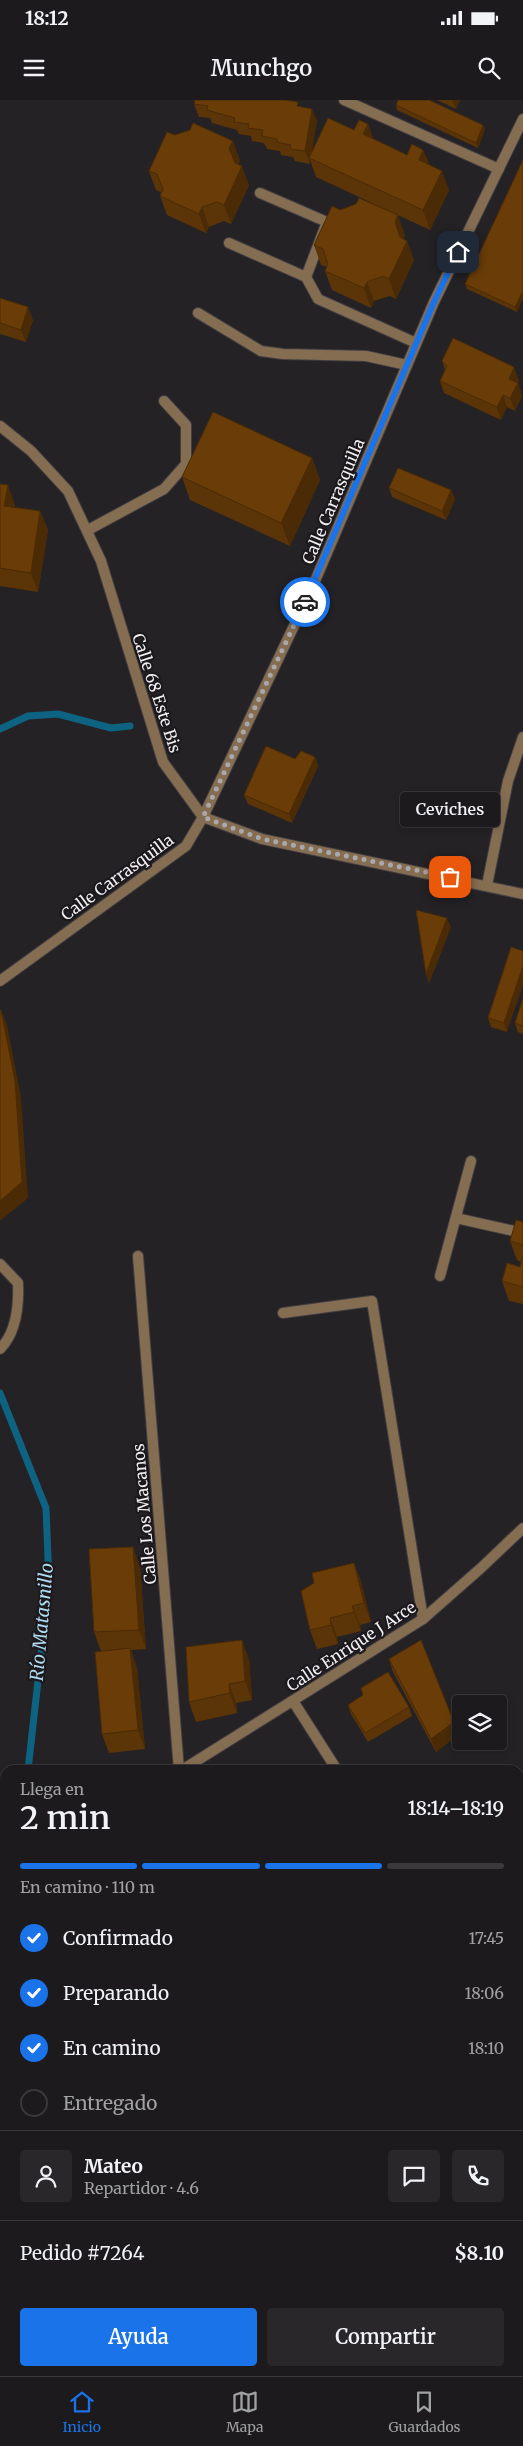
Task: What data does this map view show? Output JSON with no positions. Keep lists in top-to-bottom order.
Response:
{
  "streets": {
    "street": [
      "Calle Carrasquilla",
      "Calle 68 Este Bis",
      "Calle Los Macanos",
      "Calle Enrique J Arce"
    ]
  },
  "crossings": [
    ["Calle Carrasquilla", "Calle 68 Este Bis"]
  ],
  "water": ["Río Matasnillo"],
  "places": ["Ceviches"],
  "page": {
    "status": "18:12",
    "header": "Munchgo",
    "bubble": "Ceviches",
    "heading": ["2 min", "Llega en", "18:14–18:19"],
    "panel": [
      "Mateo",
      "Repartidor · 4.6",
      "Pedido #7264",
      "$8.10"
    ],
    "bar": "En camino · 110 m",
    "list": [
      ["Confirmado", "17:45"],
      ["Preparando", "18:06"],
      ["En camino", "18:10"],
      "Entregado"
    ],
    "buttons": ["Ayuda", "Compartir"],
    "tabs": ["Inicio", "Mapa", "Guardados"]
  }
}
